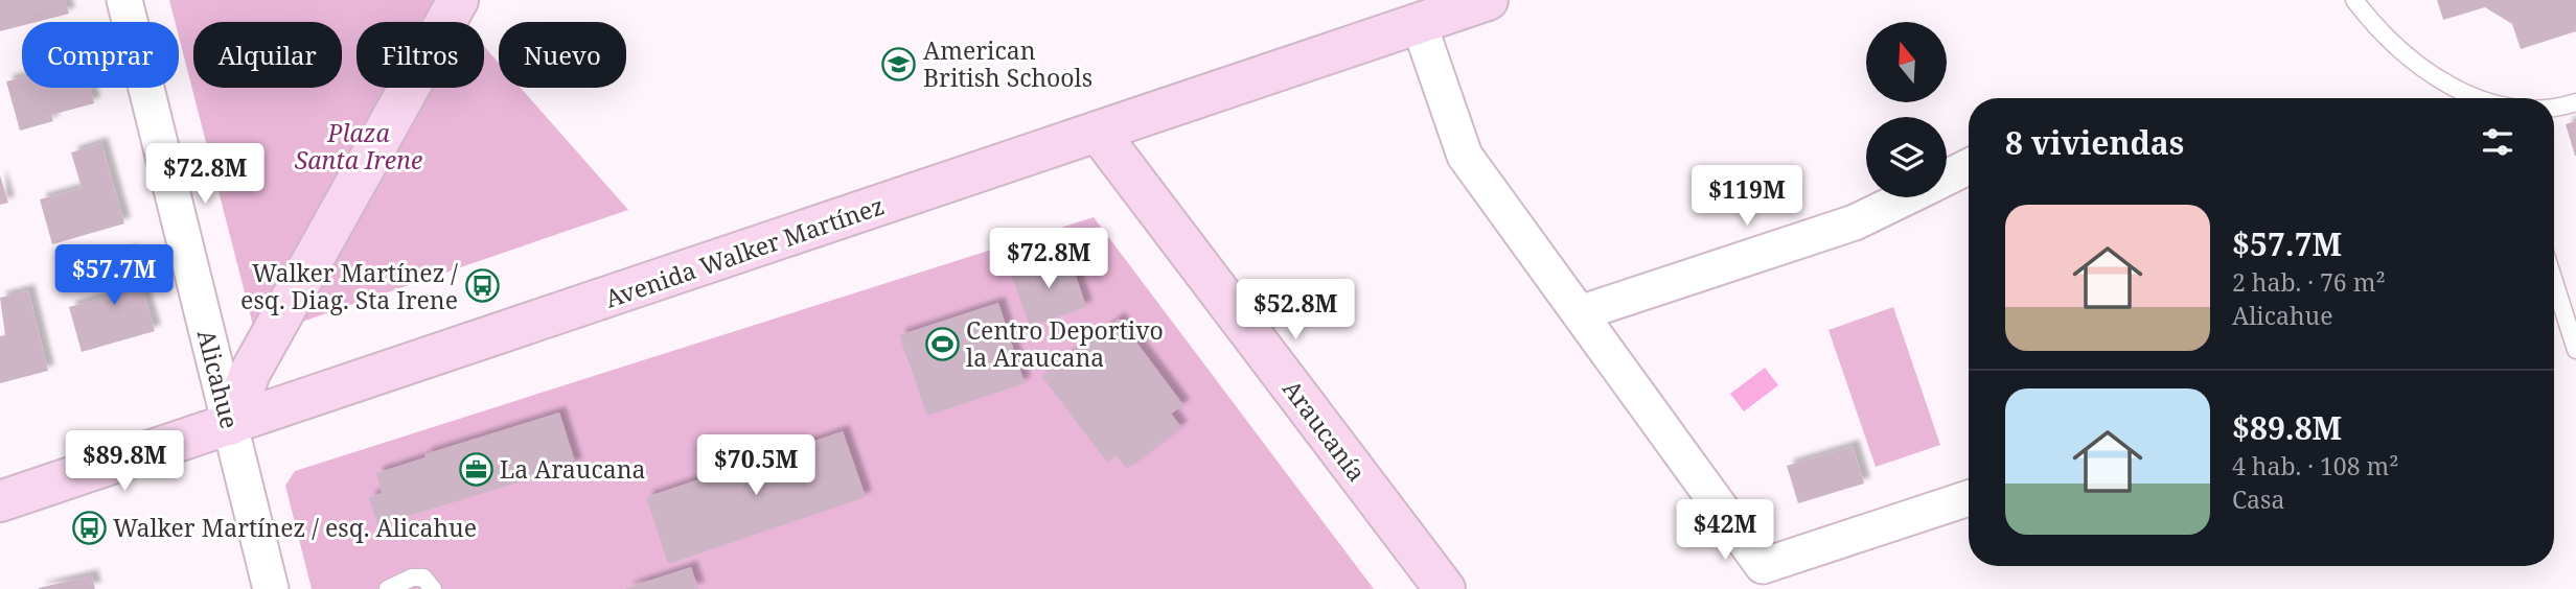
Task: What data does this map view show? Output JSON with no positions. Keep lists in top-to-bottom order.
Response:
{
  "streets": {
    "main road": ["Avenida Walker Martínez", "Araucanía"],
    "street": ["Alicahue"]
  },
  "crossings": [
    ["Avenida Walker Martínez", "Alicahue"],
    ["Avenida Walker Martínez", "Araucanía"]
  ],
  "parks": ["Plaza Santa Irene"],
  "places": {
    "school or university": ["American British Schools"],
    "bus stop": ["Walker Martínez / esq. Diag. Sta Irene", "Walker Martínez / esq. Alicahue"],
    "sports": ["Centro Deportivo la Araucana"],
    "office": ["La Araucana"]
  },
  "north": "top",
  "page": {
    "chip": [
      "Comprar",
      "Alquilar",
      "Filtros",
      "Nuevo"
    ],
    "heading": "8 viviendas",
    "price": [
      "$72.8M",
      "$119M",
      "$72.8M",
      "$57.7M",
      "$52.8M",
      "$89.8M",
      "$70.5M",
      "$42M"
    ],
    "list": [
      {
        "name": "$57.7M",
        "note": "2 hab. · 76 m² · Alicahue"
      },
      {
        "name": "$89.8M",
        "note": "4 hab. · 108 m² · Casa"
      }
    ]
  }
}
